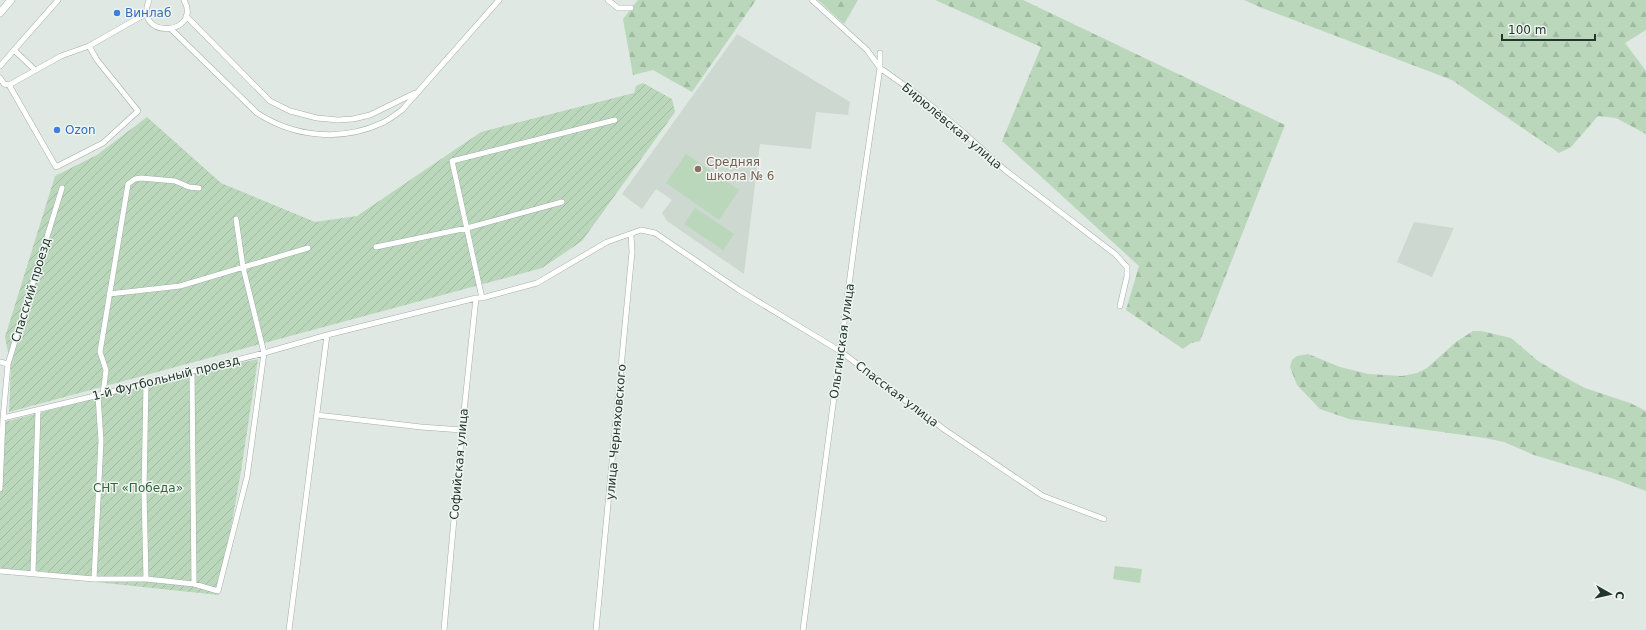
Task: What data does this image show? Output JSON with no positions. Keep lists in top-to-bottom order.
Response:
{
  "streets": {
    "street": [
      "Бирюлёвская улица",
      "Спасский проезд",
      "Ольгинская улица",
      "1-й Футбольный проезд",
      "Спасская улица",
      "улица Черняховского",
      "Софийская улица"
    ]
  },
  "crossings": [
    ["Бирюлёвская улица", "Ольгинская улица"],
    ["Спасский проезд", "1-й Футбольный проезд"],
    ["Ольгинская улица", "Спасская улица"],
    ["1-й Футбольный проезд", "Спасская улица"],
    ["1-й Футбольный проезд", "улица Черняховского"],
    ["1-й Футбольный проезд", "Софийская улица"],
    ["Спасская улица", "улица Черняховского"]
  ],
  "parks": ["СНТ «Победа»"],
  "places": ["Винлаб", "Ozon", "Средняя школа № 6"],
  "scale_bar": "100 m",
  "north": "right"
}
